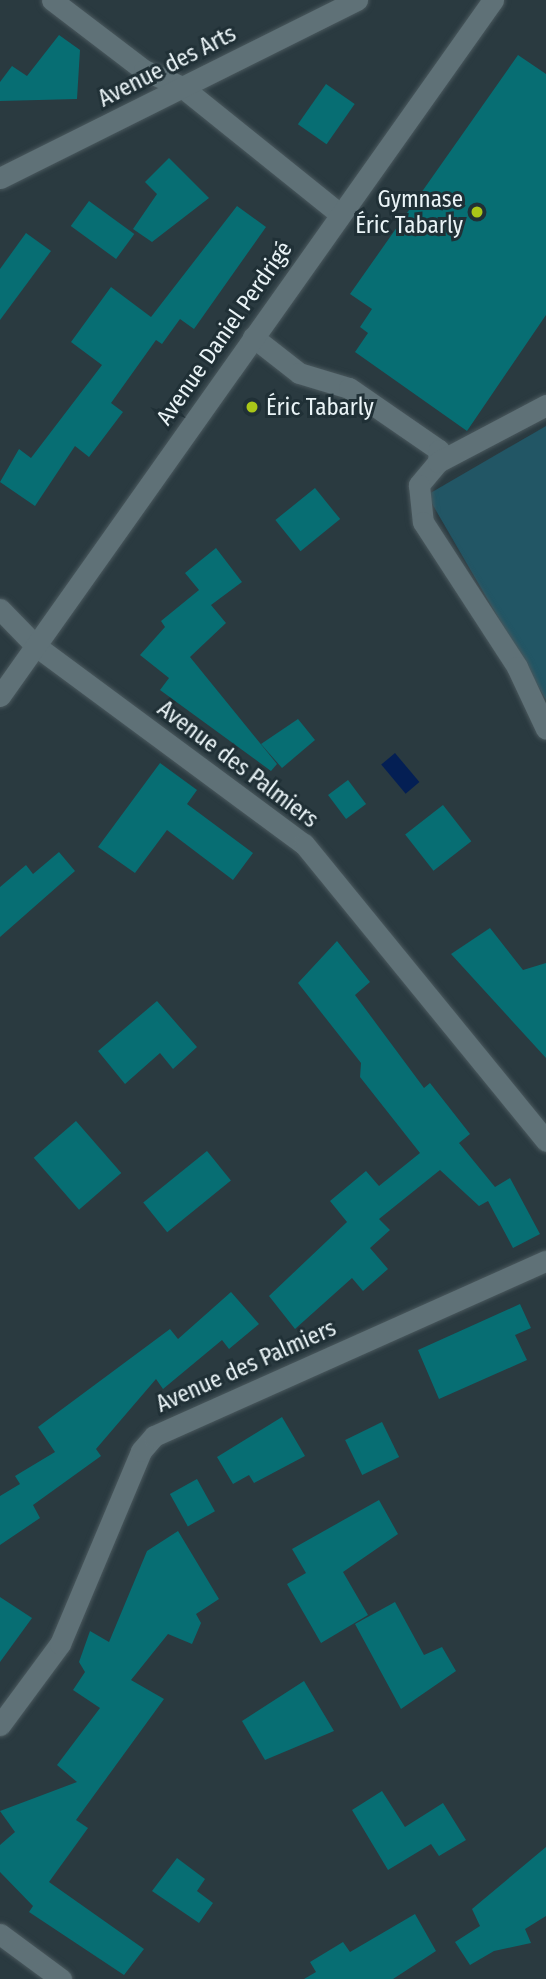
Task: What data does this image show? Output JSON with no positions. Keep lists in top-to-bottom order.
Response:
{
  "streets": {
    "street": ["Avenue des Arts", "Avenue Daniel Perdrigé", "Avenue des Palmiers"]
  },
  "crossings": [
    ["Avenue Daniel Perdrigé", "Avenue des Palmiers"]
  ],
  "places": ["Gymnase Éric Tabarly", "Éric Tabarly"]
}
